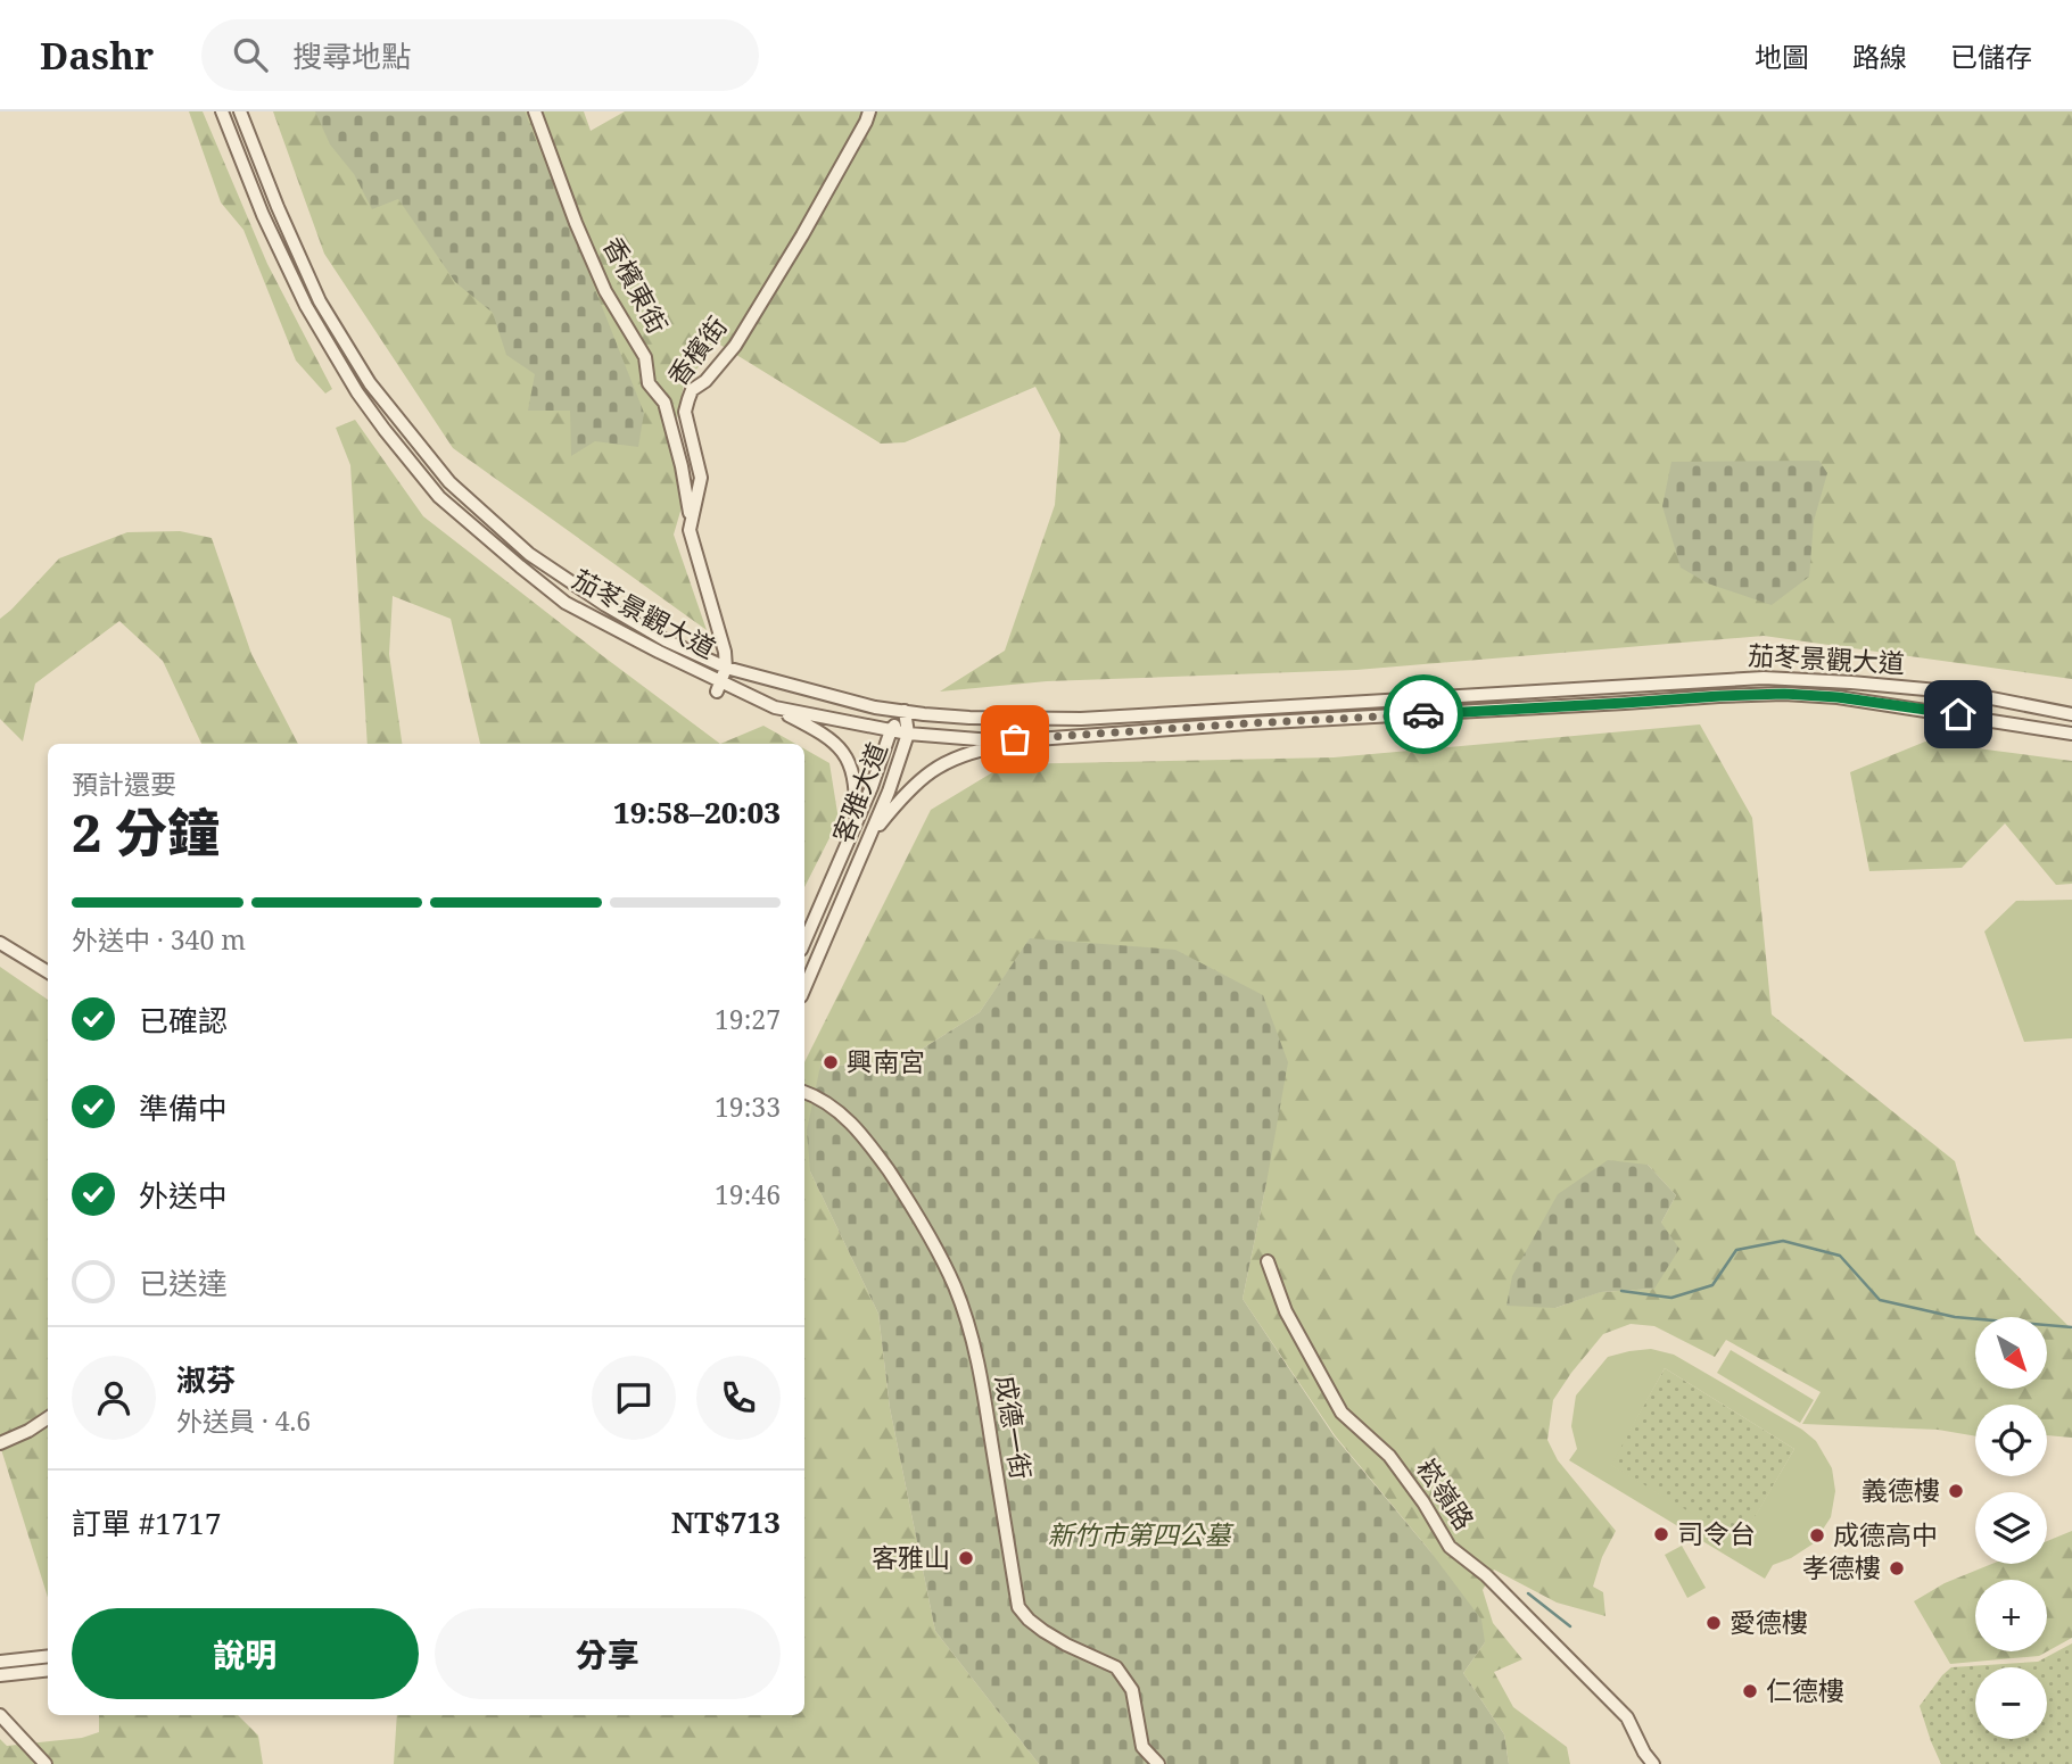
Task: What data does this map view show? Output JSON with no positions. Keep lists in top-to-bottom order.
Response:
{
  "streets": {
    "street": [
      "香檳東街",
      "香檳街",
      "茄苳景觀大道",
      "客雅大道",
      "成德一街",
      "崧嶺路"
    ]
  },
  "crossings": [
    ["香檳東街", "香檳街"],
    ["香檳街", "茄苳景觀大道"],
    ["茄苳景觀大道", "客雅大道"]
  ],
  "parks": ["新竹市第四公墓"],
  "places": [
    "興南宮",
    "義德樓",
    "司令台",
    "成德高中",
    "客雅山",
    "孝德樓",
    "愛德樓",
    "仁德樓"
  ],
  "north": "bottom right",
  "page": {
    "header": "Dashr",
    "search": "搜尋地點",
    "nav": ["地圖", "路線", "已儲存"],
    "heading": ["2 分鐘", "預計還要", "19:58–20:03"],
    "panel": [
      "淑芬",
      "外送員 · 4.6",
      "訂單 #1717",
      "NT$713"
    ],
    "bar": "外送中 · 340 m",
    "list": [
      ["已確認", "19:27"],
      ["準備中", "19:33"],
      ["外送中", "19:46"],
      "已送達"
    ],
    "map_buttons": ["+", "−"],
    "buttons": ["說明", "分享"]
  }
}
